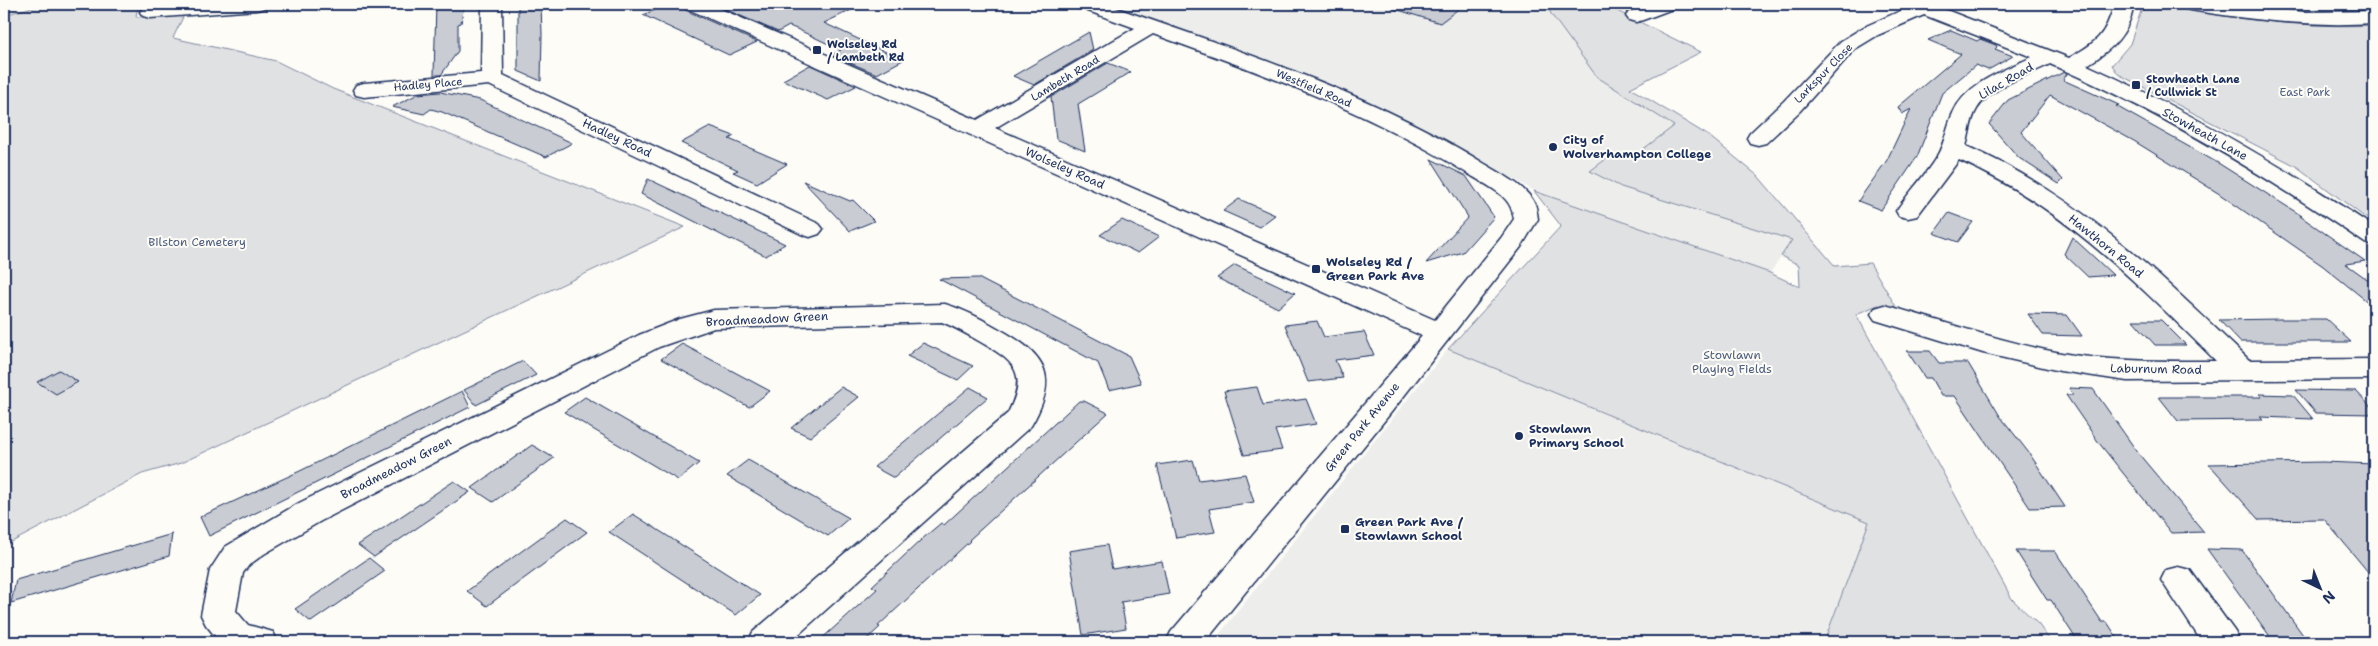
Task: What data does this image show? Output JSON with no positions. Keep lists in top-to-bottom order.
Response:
{
  "streets": {
    "street": [
      "Larkspur Close",
      "Lambeth Road",
      "Lilac Road",
      "Hadley Place",
      "Westfield Road",
      "Stowheath Lane",
      "Hadley Road",
      "Wolseley Road",
      "Hawthorn Road",
      "Broadmeadow Green",
      "Laburnum Road",
      "Green Park Avenue"
    ]
  },
  "crossings": [
    ["Larkspur Close", "Stowheath Lane"],
    ["Lambeth Road", "Westfield Road"],
    ["Lambeth Road", "Wolseley Road"],
    ["Lilac Road", "Stowheath Lane"],
    ["Lilac Road", "Hawthorn Road"],
    ["Hadley Place", "Hadley Road"],
    ["Westfield Road", "Green Park Avenue"],
    ["Wolseley Road", "Green Park Avenue"],
    ["Hawthorn Road", "Laburnum Road"]
  ],
  "parks": ["East Park", "Bilston Cemetery", "Stowlawn Playing Fields"],
  "places": {
    "transit": [
      "Wolseley Rd / Lambeth Rd",
      "Stowheath Lane / Cullwick St",
      "Wolseley Rd / Green Park Ave",
      "Green Park Ave / Stowlawn School"
    ],
    "other": ["City of Wolverhampton College", "Stowlawn Primary School"]
  },
  "north": "bottom right"
}
